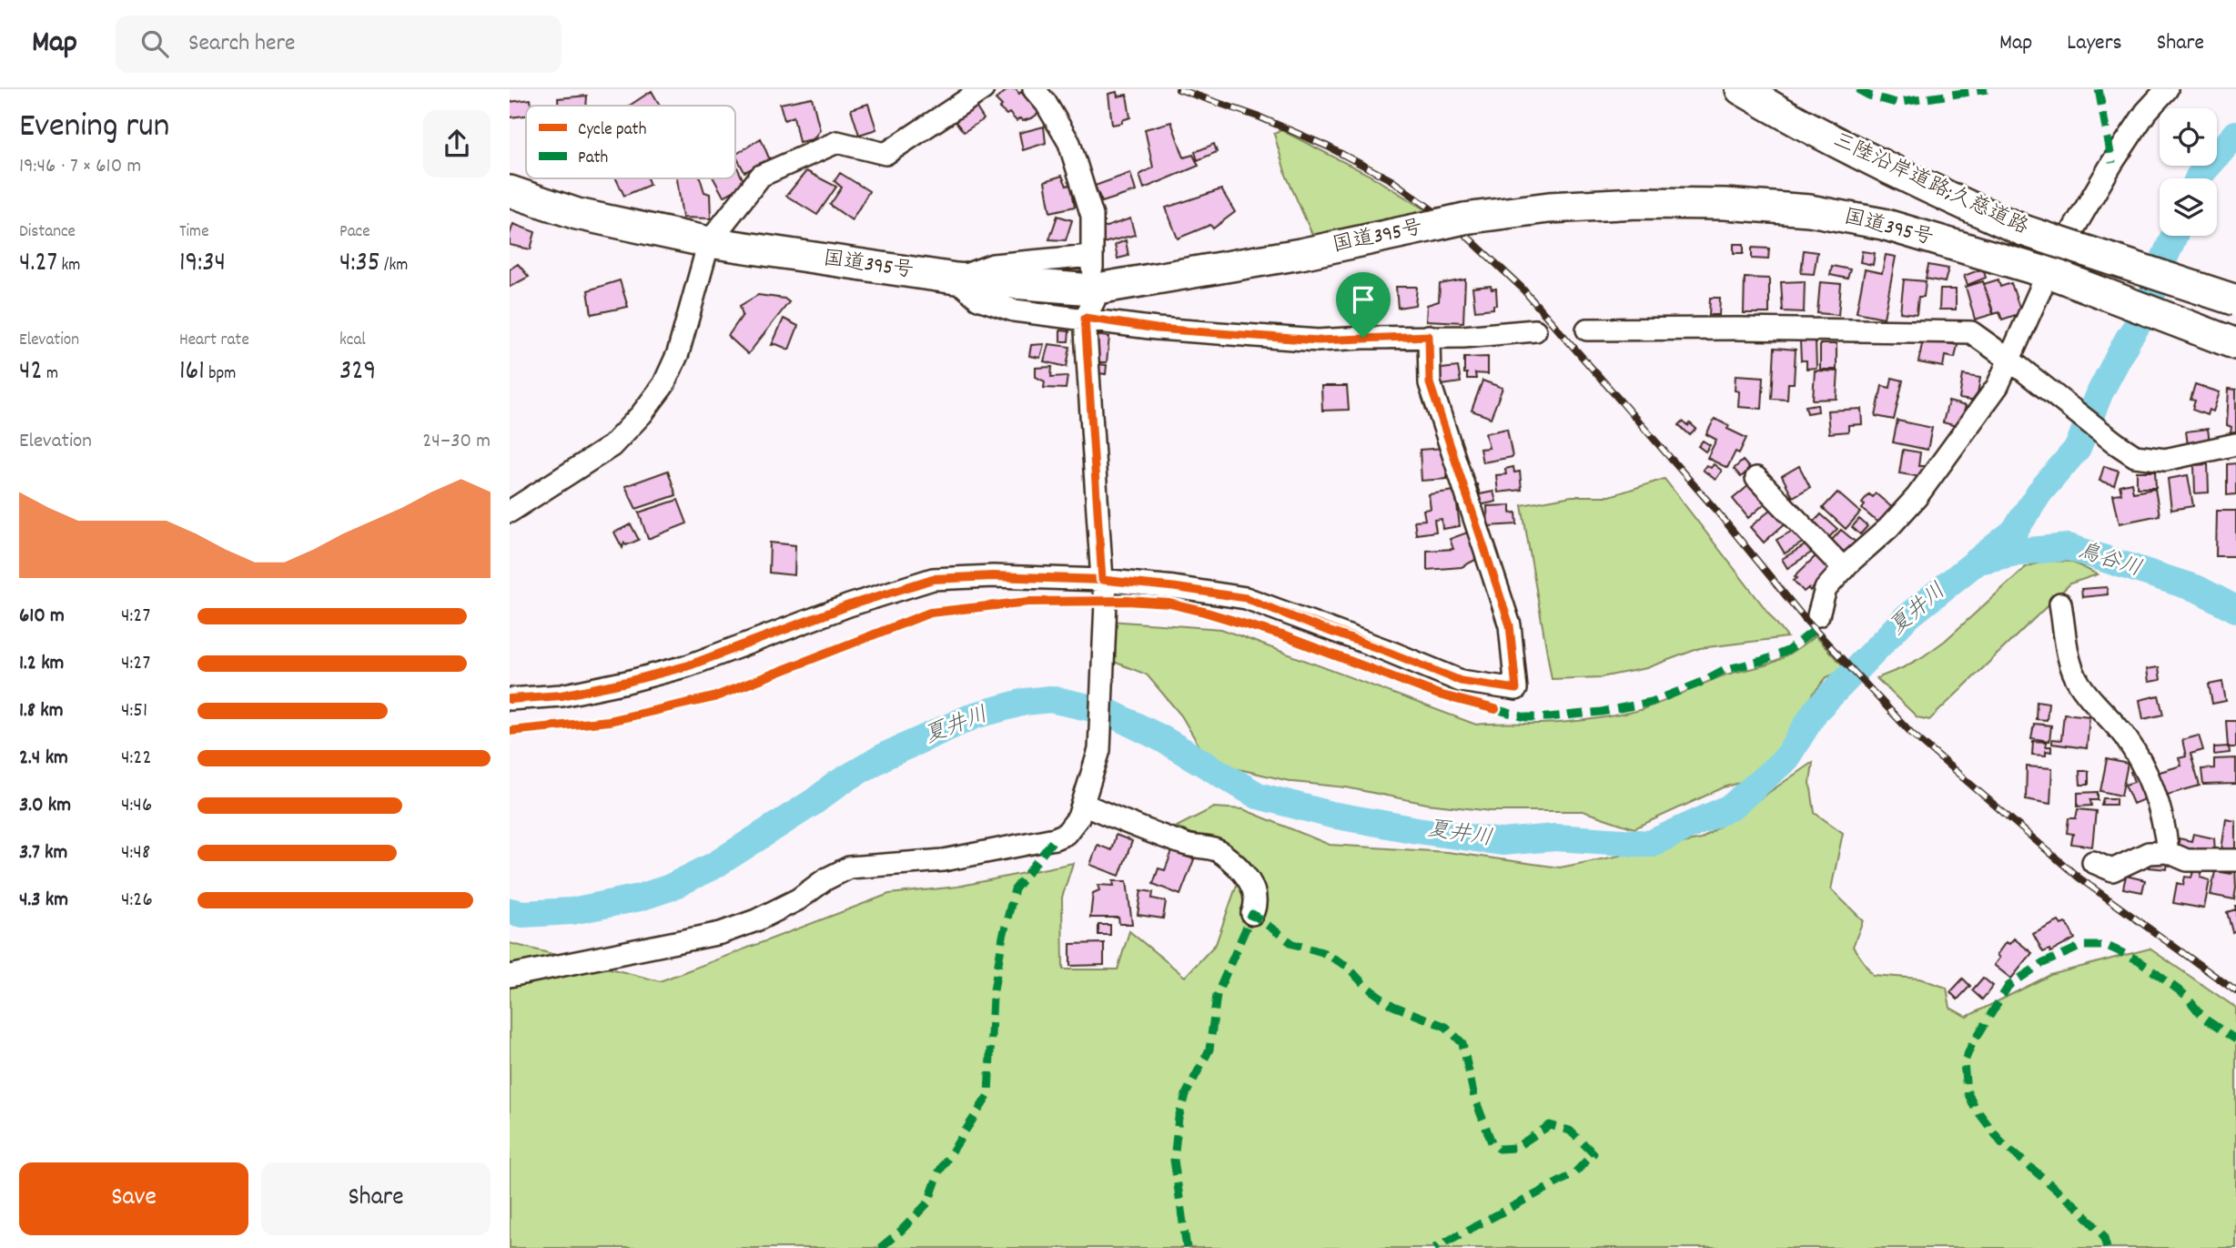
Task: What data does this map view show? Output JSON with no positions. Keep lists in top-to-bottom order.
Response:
{
  "streets": {
    "highway": ["三陸沿岸道路;久慈道路", "国道395号"]
  },
  "water": ["鳥谷川", "夏井川"],
  "legend": ["Cycle path", "Path"],
  "page": {
    "header": "Map",
    "search": "Search here",
    "nav": ["Map", "Layers", "Share"],
    "heading": ["Evening run", "19:46 · 7 × 610 m"],
    "stats": [
      ["Distance", "4.27 km"],
      ["Time", "19:34"],
      ["Pace", "4:35 /km"],
      ["Elevation", "42 m"],
      ["Heart rate", "161 bpm"],
      ["kcal", "329"]
    ],
    "chart": ["Elevation", "24–30 m"],
    "list": [
      {
        "name": "610 m",
        "note": "4:27"
      },
      {
        "name": "1.2 km",
        "note": "4:27"
      },
      {
        "name": "1.8 km",
        "note": "4:51"
      },
      {
        "name": "2.4 km",
        "note": "4:22"
      },
      {
        "name": "3.0 km",
        "note": "4:46"
      },
      {
        "name": "3.7 km",
        "note": "4:48"
      },
      {
        "name": "4.3 km",
        "note": "4:26"
      }
    ],
    "buttons": ["Save", "Share"]
  }
}
